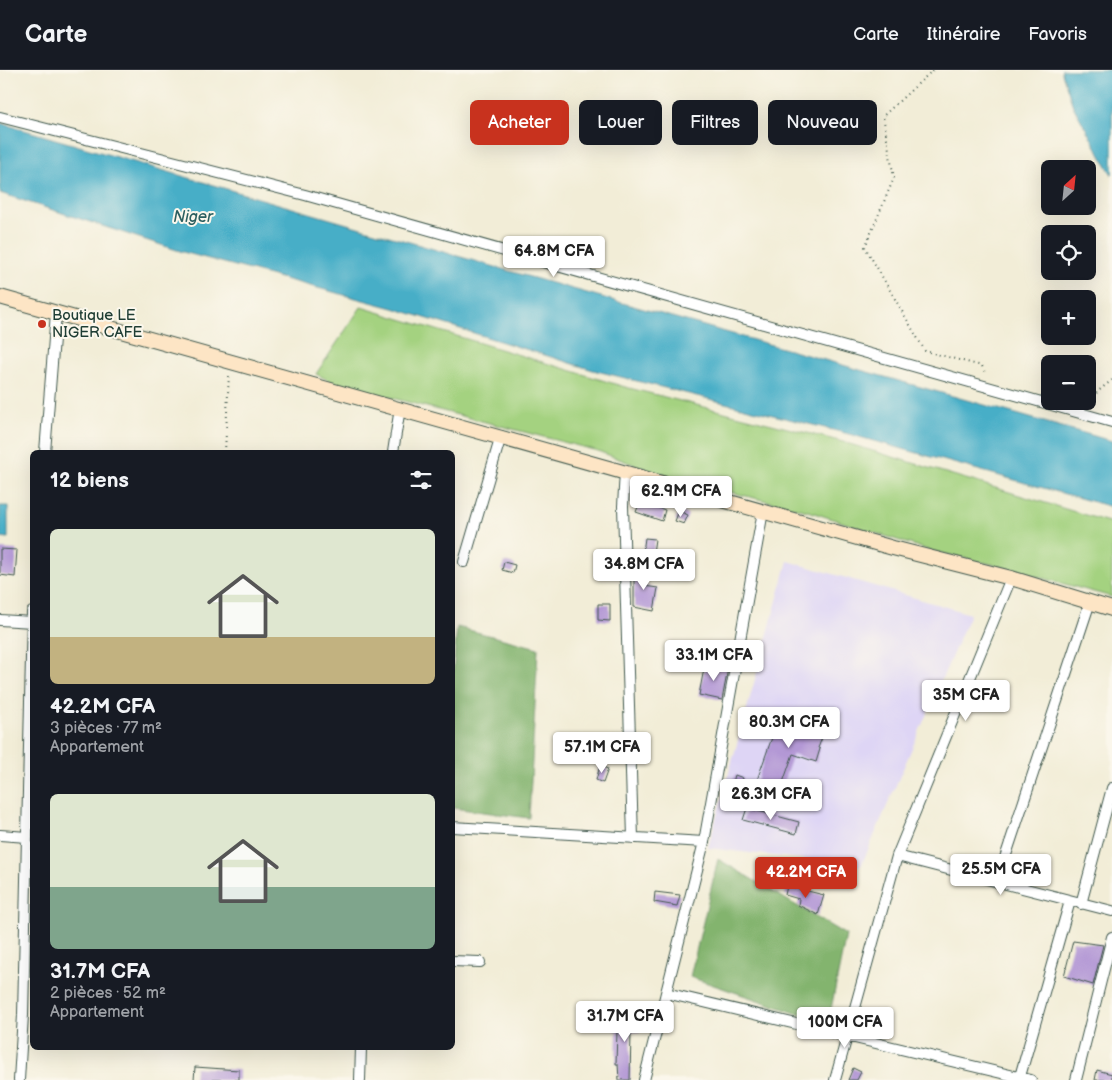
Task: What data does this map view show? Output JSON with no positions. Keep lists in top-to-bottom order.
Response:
{
  "water": ["Niger"],
  "places": ["Boutique LE NIGER CAFE"],
  "north": "top right",
  "page": {
    "header": "Carte",
    "nav": ["Carte", "Itinéraire", "Favoris"],
    "chip": [
      "Acheter",
      "Louer",
      "Filtres",
      "Nouveau"
    ],
    "map_buttons": ["+", "−"],
    "price": [
      "64.8M CFA",
      "62.9M CFA",
      "34.8M CFA",
      "33.1M CFA",
      "35M CFA",
      "80.3M CFA",
      "57.1M CFA",
      "26.3M CFA",
      "25.5M CFA",
      "42.2M CFA",
      "31.7M CFA",
      "100M CFA"
    ],
    "heading": "12 biens",
    "list": [
      {
        "name": "42.2M CFA",
        "note": "3 pièces · 77 m² · Appartement"
      },
      {
        "name": "31.7M CFA",
        "note": "2 pièces · 52 m² · Appartement"
      }
    ]
  }
}
